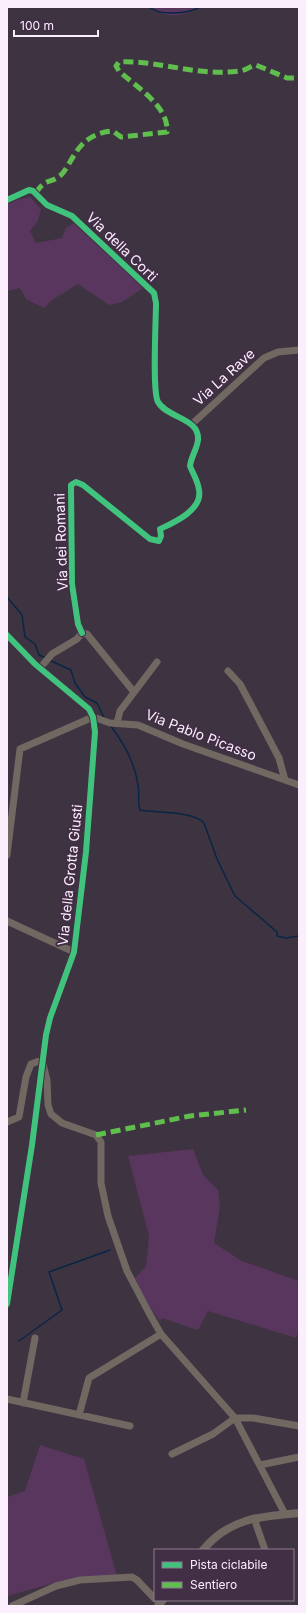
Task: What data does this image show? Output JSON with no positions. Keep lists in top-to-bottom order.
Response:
{
  "streets": {
    "street": [
      "Via della Corti",
      "Via La Rave",
      "Via dei Romani",
      "Via Pablo Picasso",
      "Via della Grotta Giusti"
    ]
  },
  "crossings": [
    ["Via della Corti", "Via La Rave"],
    ["Via della Corti", "Via dei Romani"],
    ["Via La Rave", "Via dei Romani"],
    ["Via Pablo Picasso", "Via della Grotta Giusti"]
  ],
  "legend": ["Pista ciclabile", "Sentiero"],
  "scale_bar": "100 m"
}
